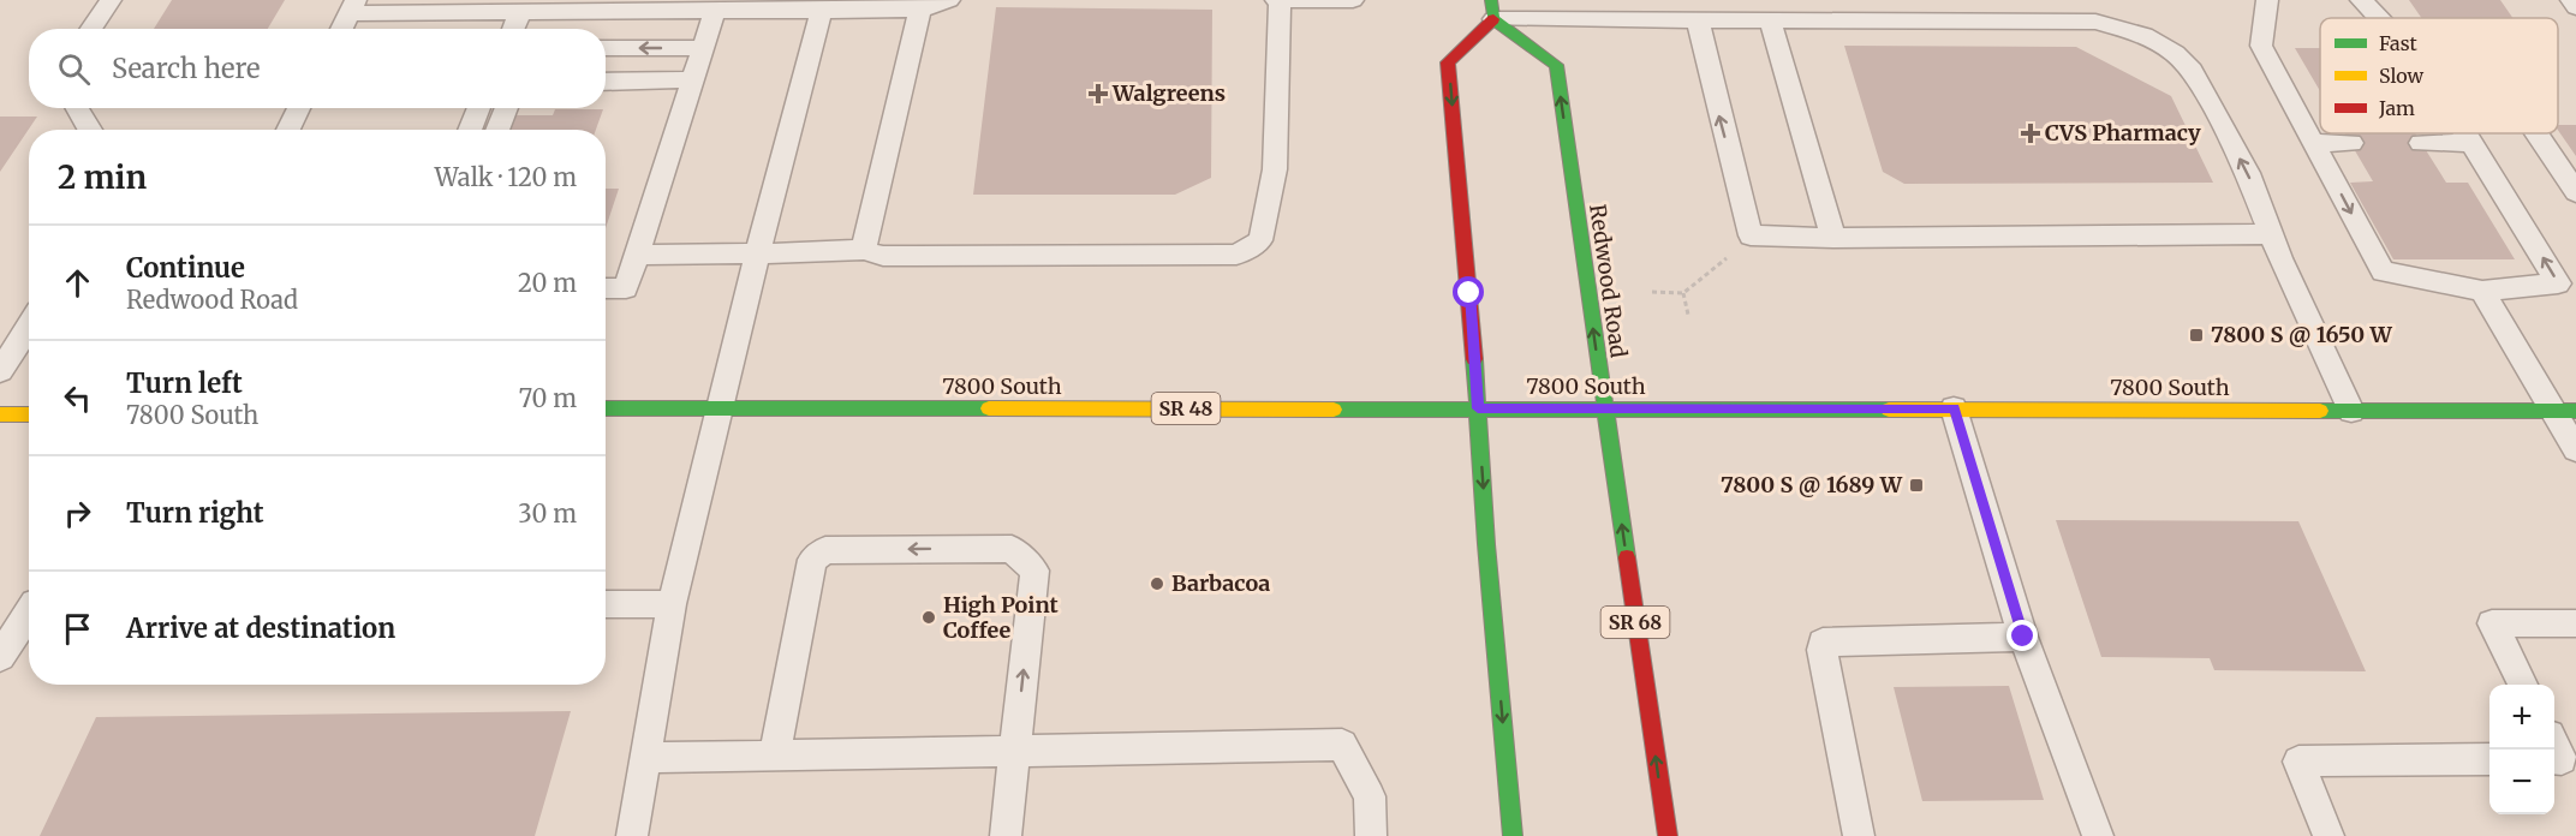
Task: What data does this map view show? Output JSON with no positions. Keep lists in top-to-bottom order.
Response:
{
  "streets": {
    "main road": [
      "Redwood Road",
      "7800 South",
      "SR 48",
      "SR 68"
    ]
  },
  "crossings": [
    ["Redwood Road", "7800 South"]
  ],
  "places": {
    "health": ["Walgreens", "CVS Pharmacy"],
    "transit": ["7800 S @ 1650 W", "7800 S @ 1689 W"],
    "other": ["Barbacoa", "High Point Coffee"]
  },
  "legend": ["Fast", "Slow", "Jam"],
  "page": {
    "search": "Search here",
    "heading": ["2 min", "Walk · 120 m"],
    "list": [
      ["Continue", "Redwood Road", "20 m"],
      ["Turn left", "7800 South", "70 m"],
      ["Turn right", "30 m"],
      "Arrive at destination"
    ],
    "map_buttons": ["+", "−"]
  }
}
